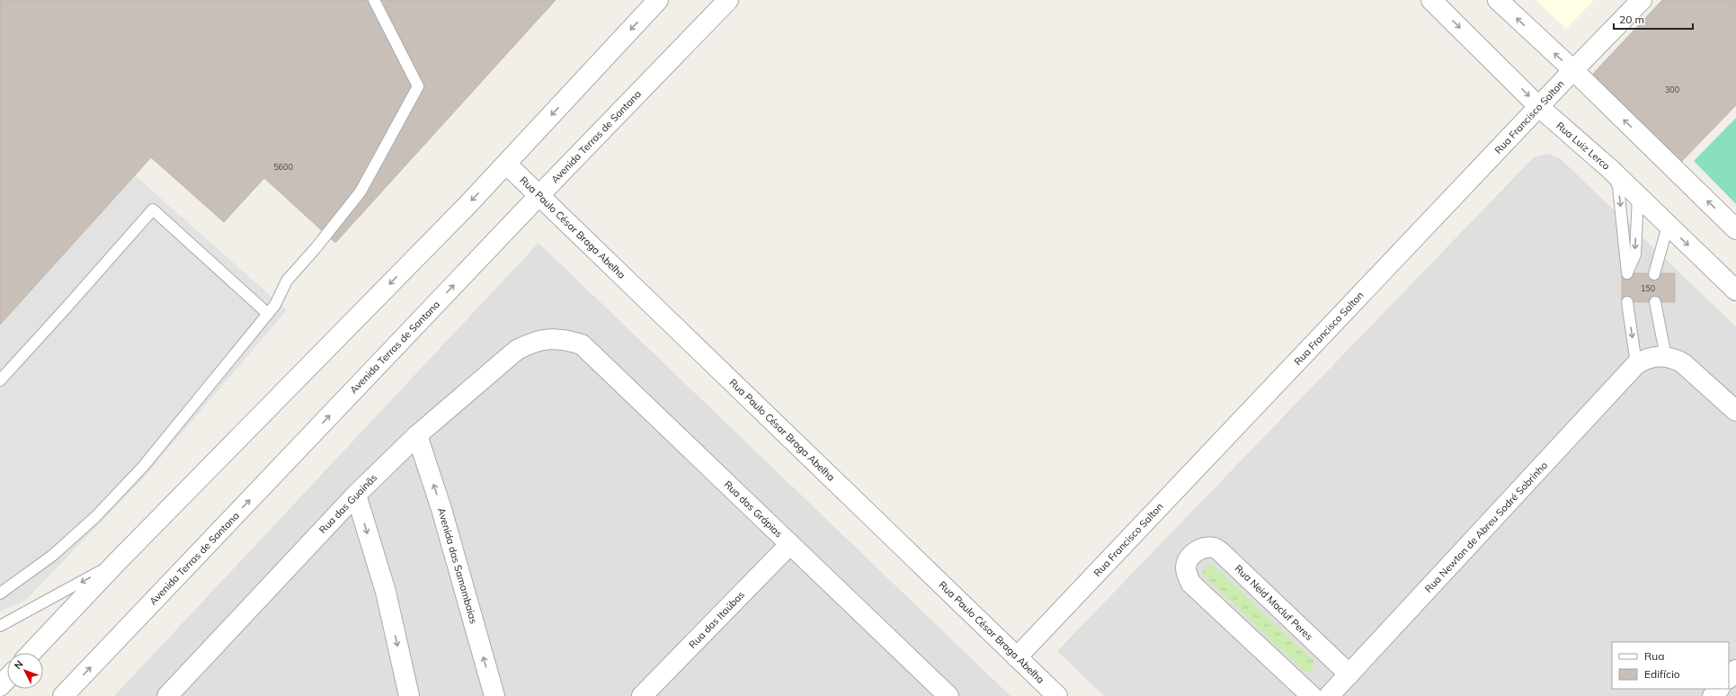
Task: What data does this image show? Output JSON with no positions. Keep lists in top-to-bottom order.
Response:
{
  "streets": {
    "street": [
      "Rua Francisco Salton",
      "Avenida Terras de Santana",
      "Rua Luiz Lerco",
      "Rua Paulo César Braga Abelha",
      "Rua das Guainãs",
      "Rua das Grápias",
      "Rua Newton de Abreu Sodré Sobrinho",
      "Avenida das Samambaias",
      "Rua Neid Macluf Peres",
      "Rua das Itaúbas"
    ]
  },
  "crossings": [
    ["Rua Francisco Salton", "Rua Luiz Lerco"],
    ["Rua Francisco Salton", "Rua Paulo César Braga Abelha"],
    ["Avenida Terras de Santana", "Rua Paulo César Braga Abelha"],
    ["Rua das Guainãs", "Rua das Grápias"],
    ["Rua das Guainãs", "Avenida das Samambaias"],
    ["Rua das Grápias", "Rua das Itaúbas"],
    ["Rua Newton de Abreu Sodré Sobrinho", "Rua Neid Macluf Peres"]
  ],
  "house_numbers": ["300", "5600", "150"],
  "legend": ["Rua", "Edifício"],
  "scale_bar": "20 m",
  "north": "top left"
}
